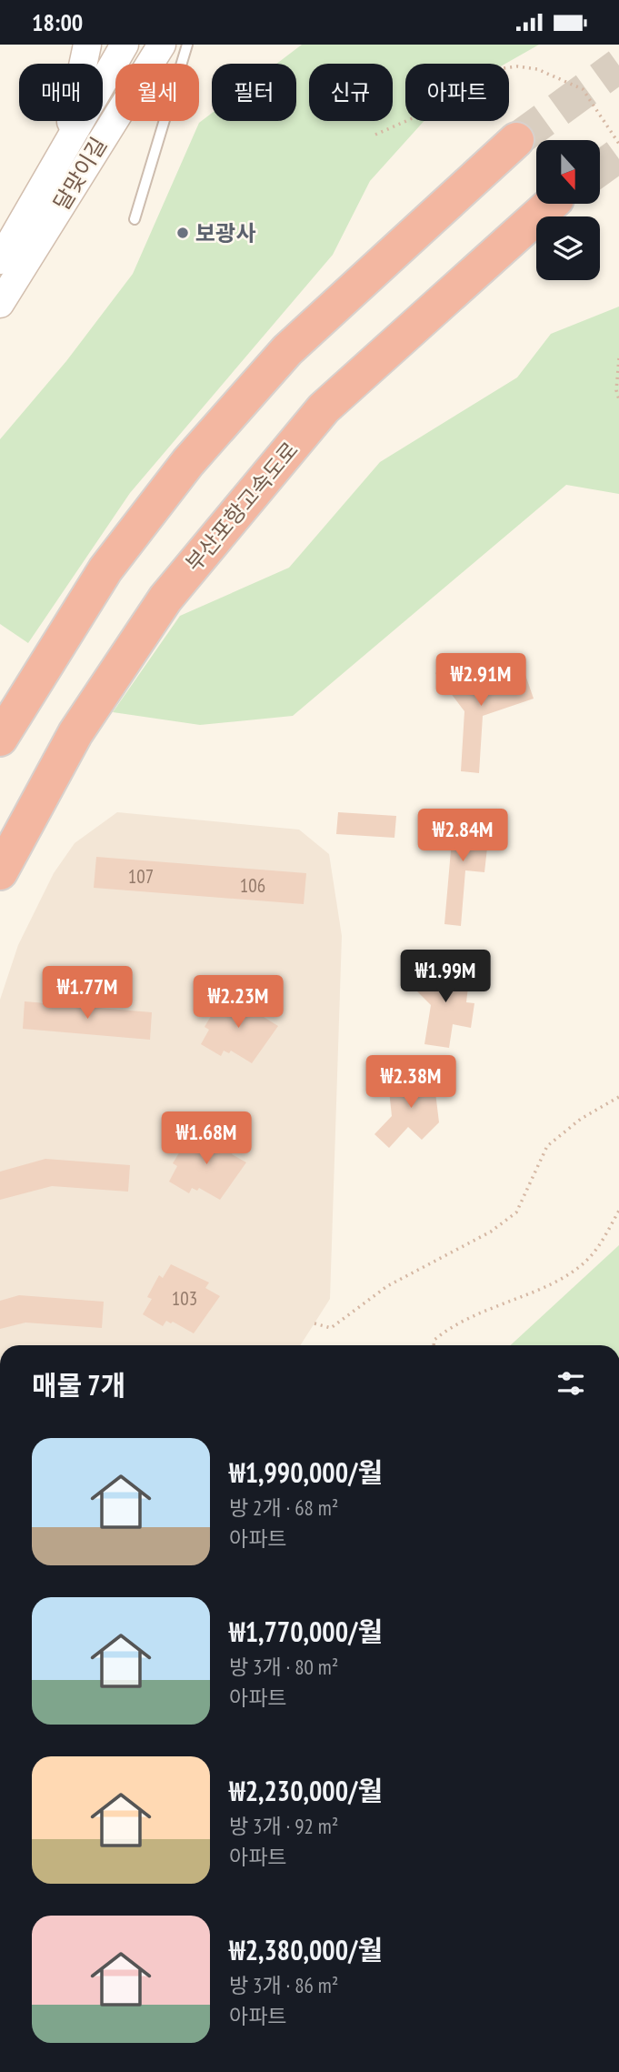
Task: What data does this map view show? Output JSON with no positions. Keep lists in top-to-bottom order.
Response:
{
  "streets": {
    "highway": ["부산포항고속도로"],
    "main road": ["달맞이길"]
  },
  "places": ["보광사"],
  "house_numbers": ["107", "106", "103"],
  "north": "bottom",
  "page": {
    "status": "18:00",
    "chip": [
      "매매",
      "월세",
      "필터",
      "신규",
      "아파트"
    ],
    "price": [
      "₩2.91M",
      "₩2.84M",
      "₩1.99M",
      "₩1.77M",
      "₩2.23M",
      "₩2.38M",
      "₩1.68M"
    ],
    "heading": "매물 7개",
    "list": [
      {
        "name": "₩1,990,000/월",
        "note": "방 2개 · 68 m² · 아파트"
      },
      {
        "name": "₩1,770,000/월",
        "note": "방 3개 · 80 m² · 아파트"
      },
      {
        "name": "₩2,230,000/월",
        "note": "방 3개 · 92 m² · 아파트"
      },
      {
        "name": "₩2,380,000/월",
        "note": "방 3개 · 86 m² · 아파트"
      }
    ]
  }
}
